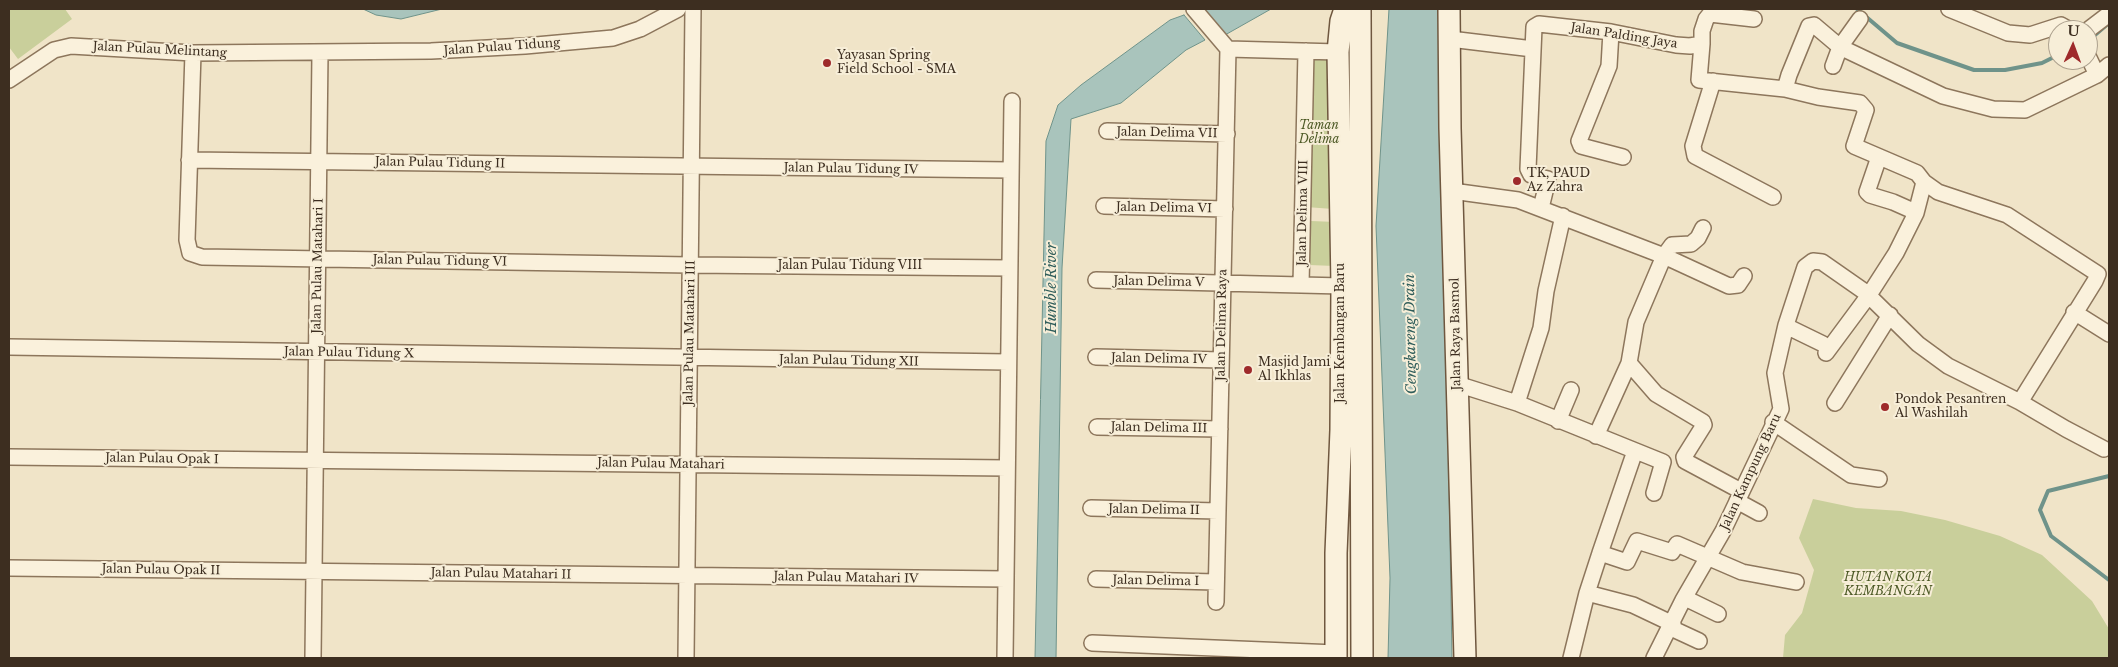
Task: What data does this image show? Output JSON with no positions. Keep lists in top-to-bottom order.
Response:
{
  "streets": {
    "main road": ["Jalan Kembangan Baru", "Jalan Raya Basmol"],
    "street": [
      "Jalan Palding Jaya",
      "Jalan Pulau Tidung",
      "Jalan Pulau Melintang",
      "Jalan Delima VII",
      "Jalan Pulau Tidung II",
      "Jalan Pulau Tidung IV",
      "Jalan Delima VI",
      "Jalan Delima VIII",
      "Jalan Pulau Tidung VI",
      "Jalan Pulau Matahari I",
      "Jalan Pulau Tidung VIII",
      "Jalan Delima V",
      "Jalan Delima Raya",
      "Jalan Pulau Matahari III",
      "Jalan Pulau Tidung X",
      "Jalan Delima IV",
      "Jalan Pulau Tidung XII",
      "Jalan Delima III",
      "Jalan Pulau Opak I",
      "Jalan Pulau Matahari",
      "Jalan Kampung Baru",
      "Jalan Delima II",
      "Jalan Pulau Opak II",
      "Jalan Pulau Matahari II",
      "Jalan Pulau Matahari IV",
      "Jalan Delima I"
    ]
  },
  "crossings": [
    ["Jalan Pulau Tidung", "Jalan Pulau Melintang"],
    ["Jalan Pulau Tidung", "Jalan Pulau Matahari I"],
    ["Jalan Pulau Melintang", "Jalan Pulau Matahari I"],
    ["Jalan Delima VII", "Jalan Delima Raya"],
    ["Jalan Pulau Tidung II", "Jalan Pulau Tidung IV"],
    ["Jalan Pulau Tidung II", "Jalan Pulau Tidung VI"],
    ["Jalan Pulau Tidung II", "Jalan Pulau Matahari I"],
    ["Jalan Pulau Tidung II", "Jalan Pulau Matahari III"],
    ["Jalan Pulau Tidung IV", "Jalan Pulau Matahari III"],
    ["Jalan Delima VI", "Jalan Delima Raya"],
    ["Jalan Delima VIII", "Jalan Delima V"],
    ["Jalan Pulau Tidung VI", "Jalan Pulau Matahari I"],
    ["Jalan Pulau Tidung VI", "Jalan Pulau Tidung VIII"],
    ["Jalan Pulau Tidung VI", "Jalan Pulau Matahari III"],
    ["Jalan Pulau Matahari I", "Jalan Pulau Tidung X"],
    ["Jalan Pulau Matahari I", "Jalan Pulau Opak I"],
    ["Jalan Pulau Matahari I", "Jalan Pulau Matahari"],
    ["Jalan Pulau Matahari I", "Jalan Pulau Opak II"],
    ["Jalan Pulau Matahari I", "Jalan Pulau Matahari II"],
    ["Jalan Pulau Tidung VIII", "Jalan Pulau Matahari III"],
    ["Jalan Delima V", "Jalan Delima Raya"],
    ["Jalan Delima V", "Jalan Kembangan Baru"],
    ["Jalan Delima Raya", "Jalan Delima IV"],
    ["Jalan Delima Raya", "Jalan Delima III"],
    ["Jalan Delima Raya", "Jalan Delima II"],
    ["Jalan Delima Raya", "Jalan Delima I"],
    ["Jalan Pulau Matahari III", "Jalan Pulau Tidung X"],
    ["Jalan Pulau Matahari III", "Jalan Pulau Tidung XII"],
    ["Jalan Pulau Matahari III", "Jalan Pulau Matahari"],
    ["Jalan Pulau Matahari III", "Jalan Pulau Matahari II"],
    ["Jalan Pulau Matahari III", "Jalan Pulau Matahari IV"],
    ["Jalan Pulau Tidung X", "Jalan Pulau Tidung XII"],
    ["Jalan Pulau Opak I", "Jalan Pulau Matahari"],
    ["Jalan Pulau Opak II", "Jalan Pulau Matahari II"],
    ["Jalan Pulau Matahari II", "Jalan Pulau Matahari IV"]
  ],
  "water": ["Humble River", "Cengkareng Drain"],
  "parks": ["Taman Delima", "HUTAN KOTA KEMBANGAN"],
  "places": [
    "Yayasan Spring Field School - SMA",
    "TK, PAUD Az Zahra",
    "Masjid Jami Al Ikhlas",
    "Pondok Pesantren Al Washilah"
  ],
  "north": "top"
}
